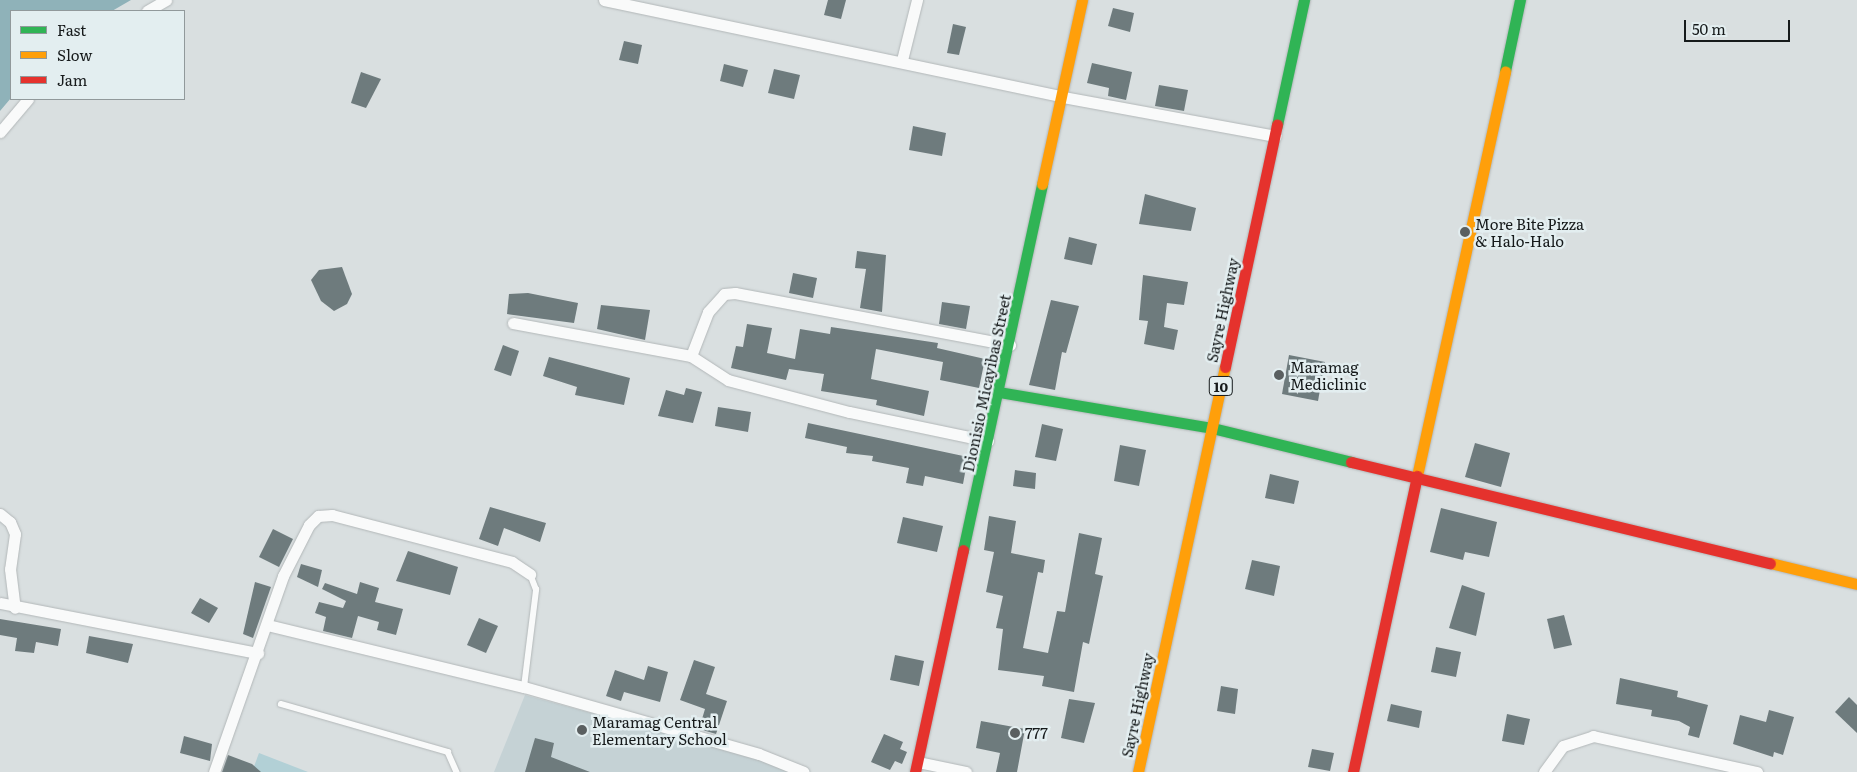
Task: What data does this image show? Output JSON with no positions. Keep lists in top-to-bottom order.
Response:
{
  "streets": {
    "main road": ["Sayre Highway", "Dionisio Micayibas Street", "10"]
  },
  "places": [
    "More Bite Pizza & Halo-Halo",
    "Maramag Mediclinic",
    "Maramag Central Elementary School",
    "777"
  ],
  "legend": ["Fast", "Slow", "Jam"],
  "scale_bar": "50 m"
}
